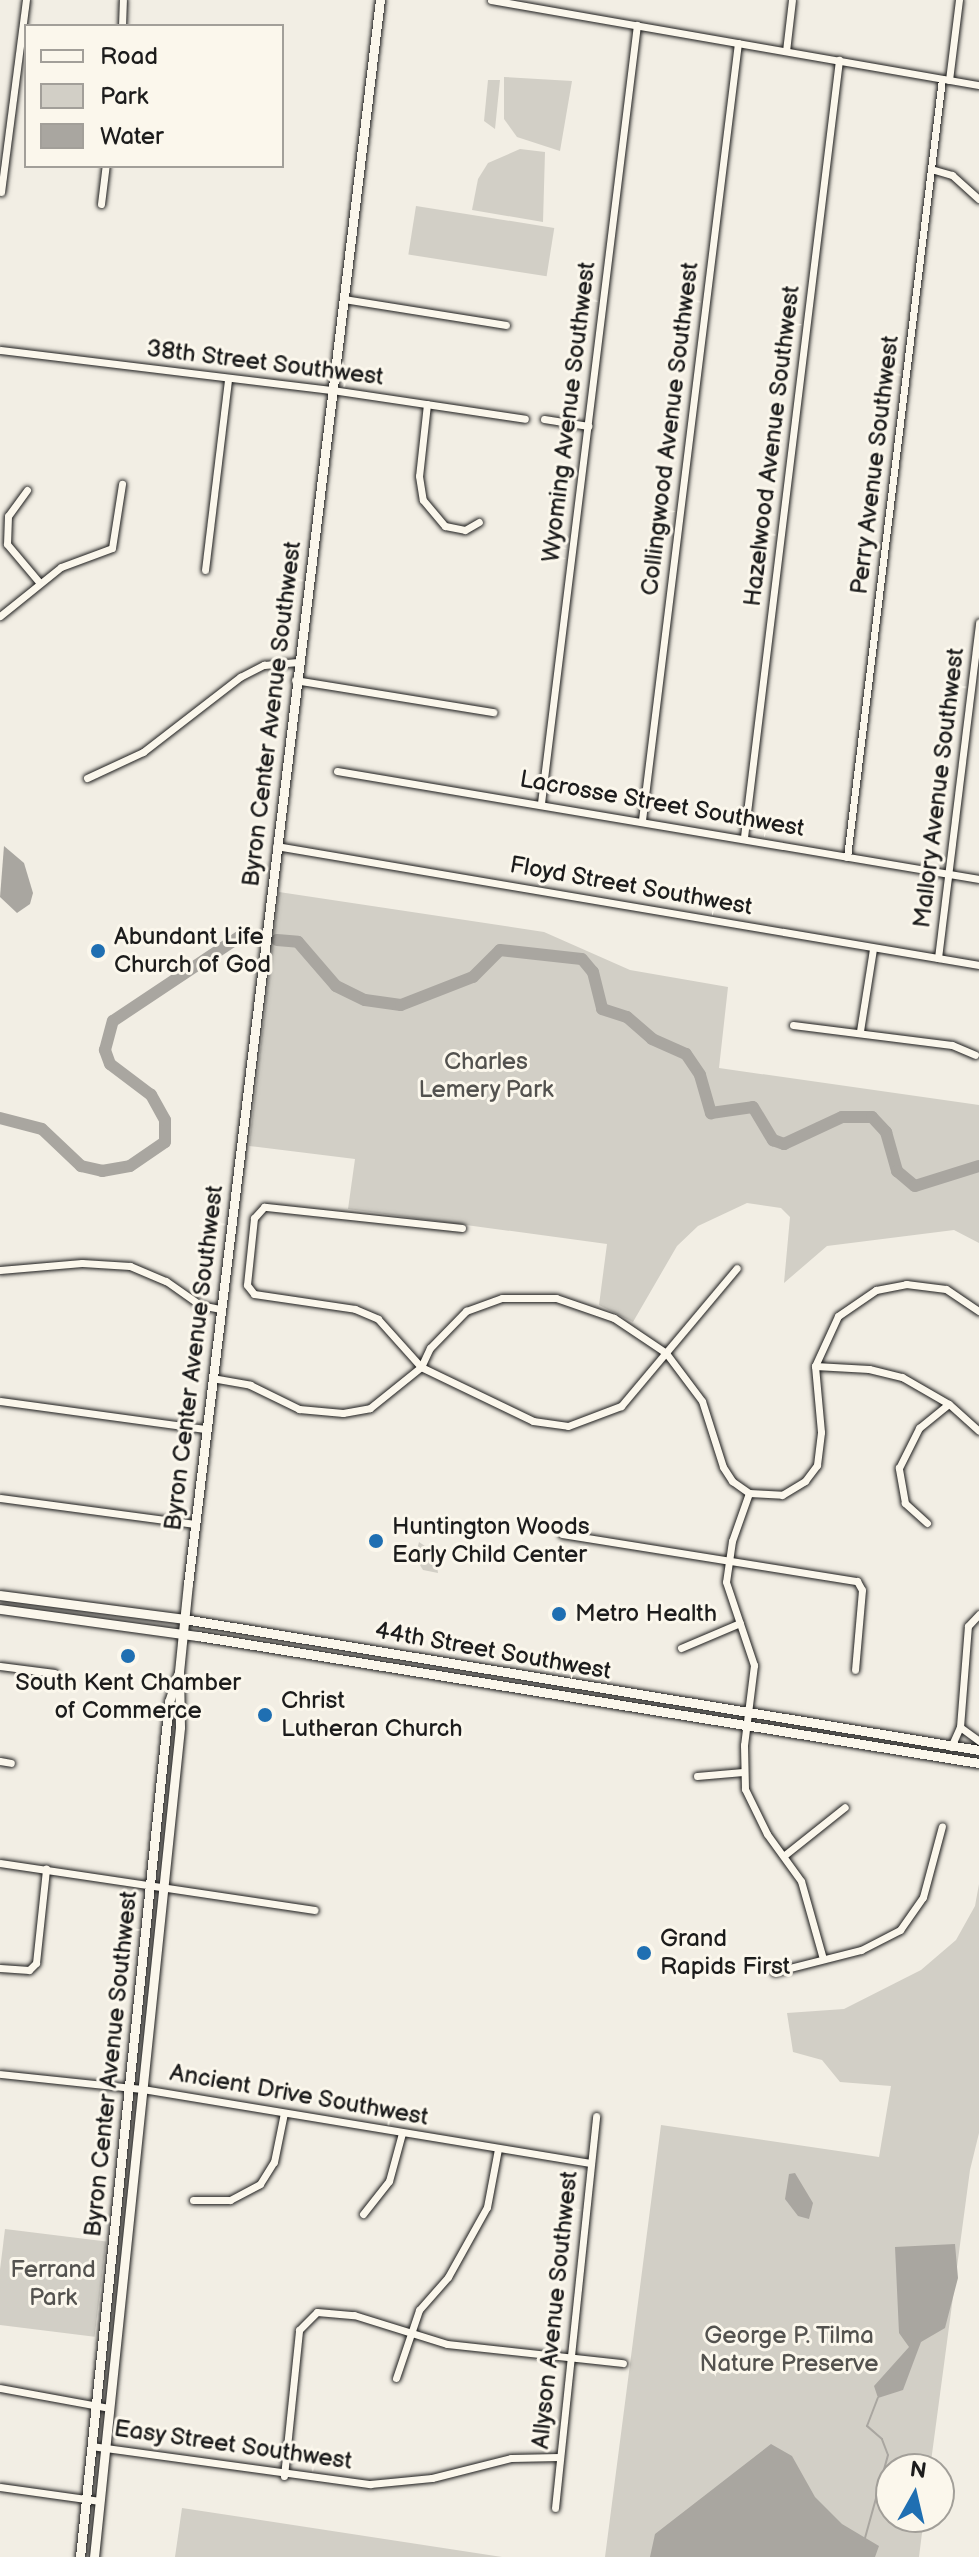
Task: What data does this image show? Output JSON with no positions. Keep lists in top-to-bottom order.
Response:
{
  "streets": {
    "main road": ["Byron Center Avenue Southwest", "44th Street Southwest"],
    "street": [
      "38th Street Southwest",
      "Wyoming Avenue Southwest",
      "Collingwood Avenue Southwest",
      "Hazelwood Avenue Southwest",
      "Perry Avenue Southwest",
      "Mallory Avenue Southwest",
      "Lacrosse Street Southwest",
      "Floyd Street Southwest",
      "Ancient Drive Southwest",
      "Allyson Avenue Southwest",
      "Easy Street Southwest"
    ]
  },
  "crossings": [
    ["38th Street Southwest", "Byron Center Avenue Southwest"],
    ["Wyoming Avenue Southwest", "Lacrosse Street Southwest"],
    ["Collingwood Avenue Southwest", "Lacrosse Street Southwest"],
    ["Hazelwood Avenue Southwest", "Lacrosse Street Southwest"],
    ["Perry Avenue Southwest", "Lacrosse Street Southwest"],
    ["Byron Center Avenue Southwest", "Floyd Street Southwest"],
    ["Byron Center Avenue Southwest", "44th Street Southwest"],
    ["Byron Center Avenue Southwest", "Ancient Drive Southwest"],
    ["Byron Center Avenue Southwest", "Easy Street Southwest"],
    ["Mallory Avenue Southwest", "Lacrosse Street Southwest"],
    ["Mallory Avenue Southwest", "Floyd Street Southwest"],
    ["Ancient Drive Southwest", "Allyson Avenue Southwest"],
    ["Allyson Avenue Southwest", "Easy Street Southwest"]
  ],
  "parks": ["Charles Lemery Park", "Ferrand Park", "George P. Tilma Nature Preserve"],
  "places": [
    "Abundant Life Church of God",
    "Huntington Woods Early Child Center",
    "Metro Health",
    "South Kent Chamber of Commerce",
    "Christ Lutheran Church",
    "Grand Rapids First"
  ],
  "legend": ["Road", "Park", "Water"],
  "north": "top"
}
